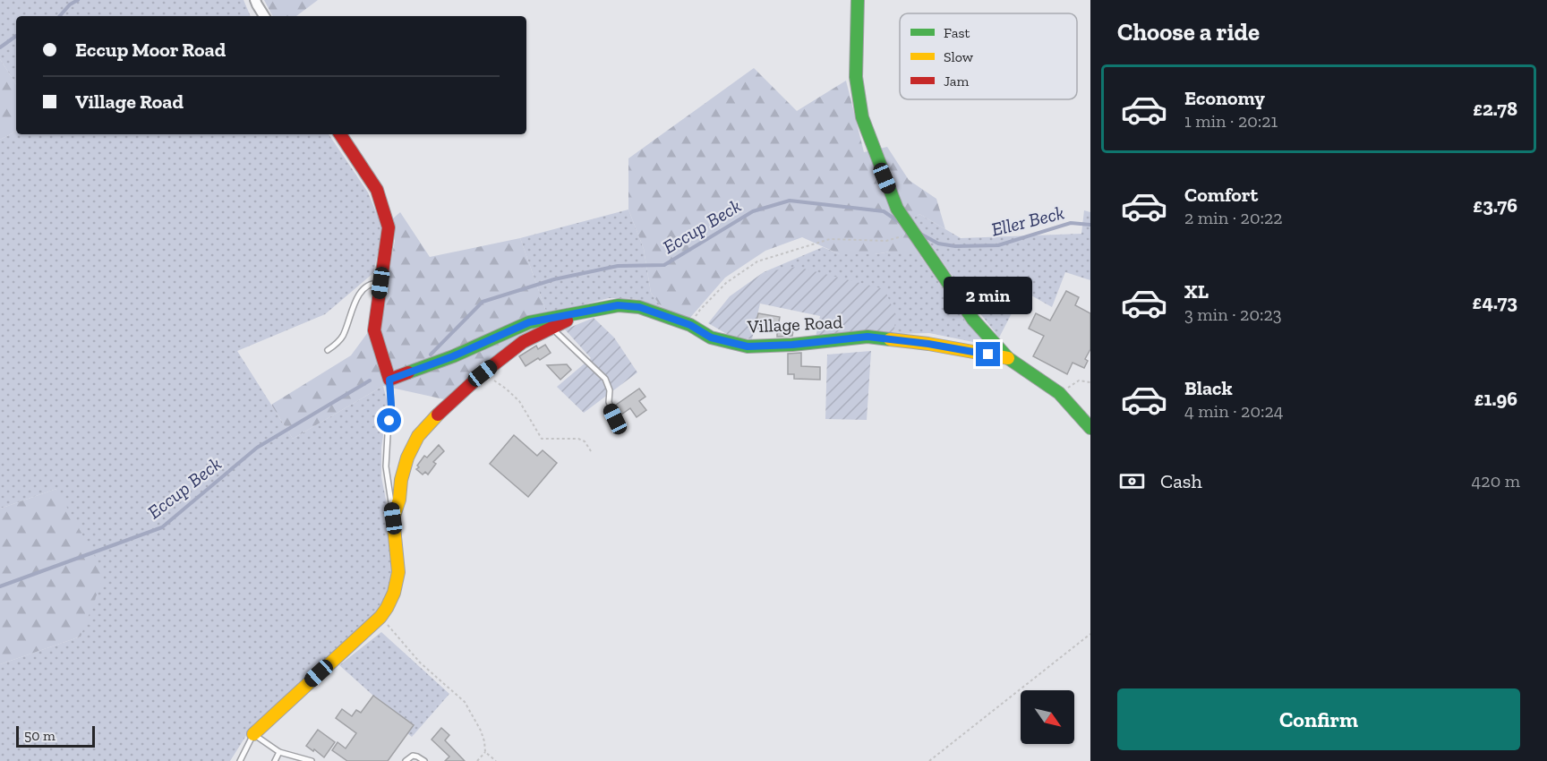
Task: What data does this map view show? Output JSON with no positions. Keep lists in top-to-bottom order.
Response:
{
  "streets": {
    "street": ["Village Road"]
  },
  "water": ["Eller Beck", "Eccup Beck"],
  "legend": ["Fast", "Slow", "Jam"],
  "scale_bar": "50 m",
  "north": "bottom right",
  "page": {
    "heading": "Choose a ride",
    "banner": ["Eccup Moor Road", "Village Road"],
    "list": [
      {
        "name": "Economy",
        "note": "1 min · 20:21",
        "value": "£2.78"
      },
      {
        "name": "Comfort",
        "note": "2 min · 20:22",
        "value": "£3.76"
      },
      {
        "name": "XL",
        "note": "3 min · 20:23",
        "value": "£4.73"
      },
      {
        "name": "Black",
        "note": "4 min · 20:24",
        "value": "£1.96"
      }
    ],
    "bubble": "2 min",
    "pay": ["Cash", "420 m"],
    "buttons": "Confirm",
    "scale": "50 m"
  }
}
